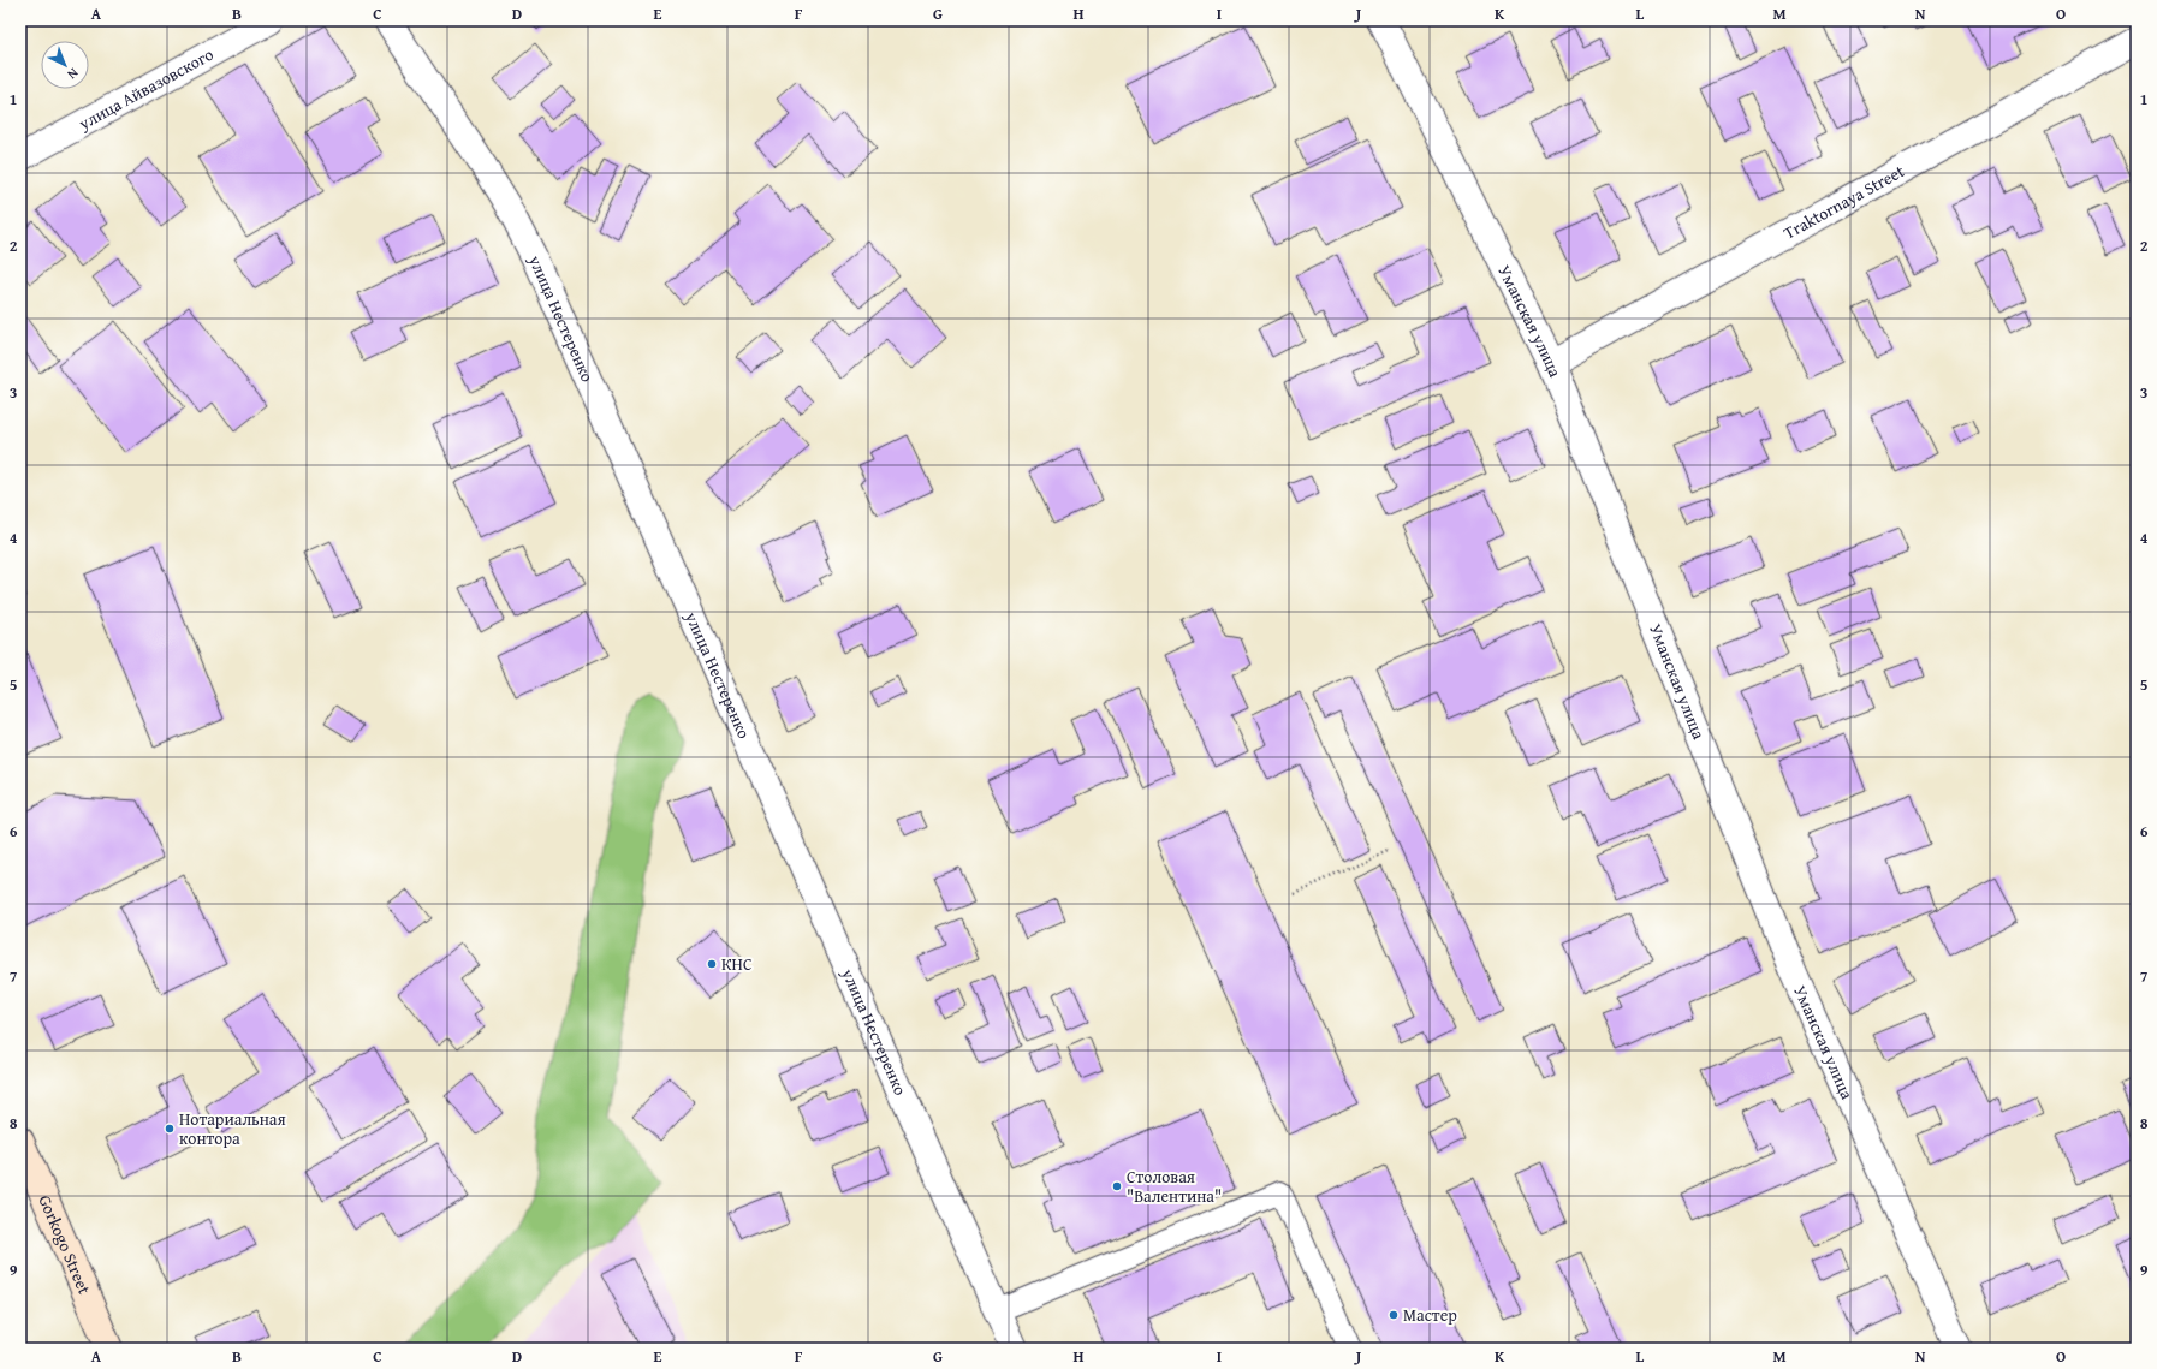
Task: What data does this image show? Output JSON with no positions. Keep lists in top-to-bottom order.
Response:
{
  "streets": {
    "main road": ["Gorkogo Street"],
    "street": [
      "улица Айвазовского",
      "Traktornaya Street",
      "улица Нестеренко",
      "Уманская улица"
    ]
  },
  "crossings": [
    ["Traktornaya Street", "Уманская улица"]
  ],
  "places": [
    "КНС",
    "Нотариальная контора",
    "Столовая \"Валентина\"",
    "Мастер"
  ],
  "north": "bottom right",
  "grid": {
    "columns": [
      "A",
      "B",
      "C",
      "D",
      "E",
      "F",
      "G",
      "H",
      "I",
      "J",
      "K",
      "L",
      "M",
      "N",
      "O"
    ],
    "rows": [
      "1",
      "2",
      "3",
      "4",
      "5",
      "6",
      "7",
      "8",
      "9"
    ]
  }
}
